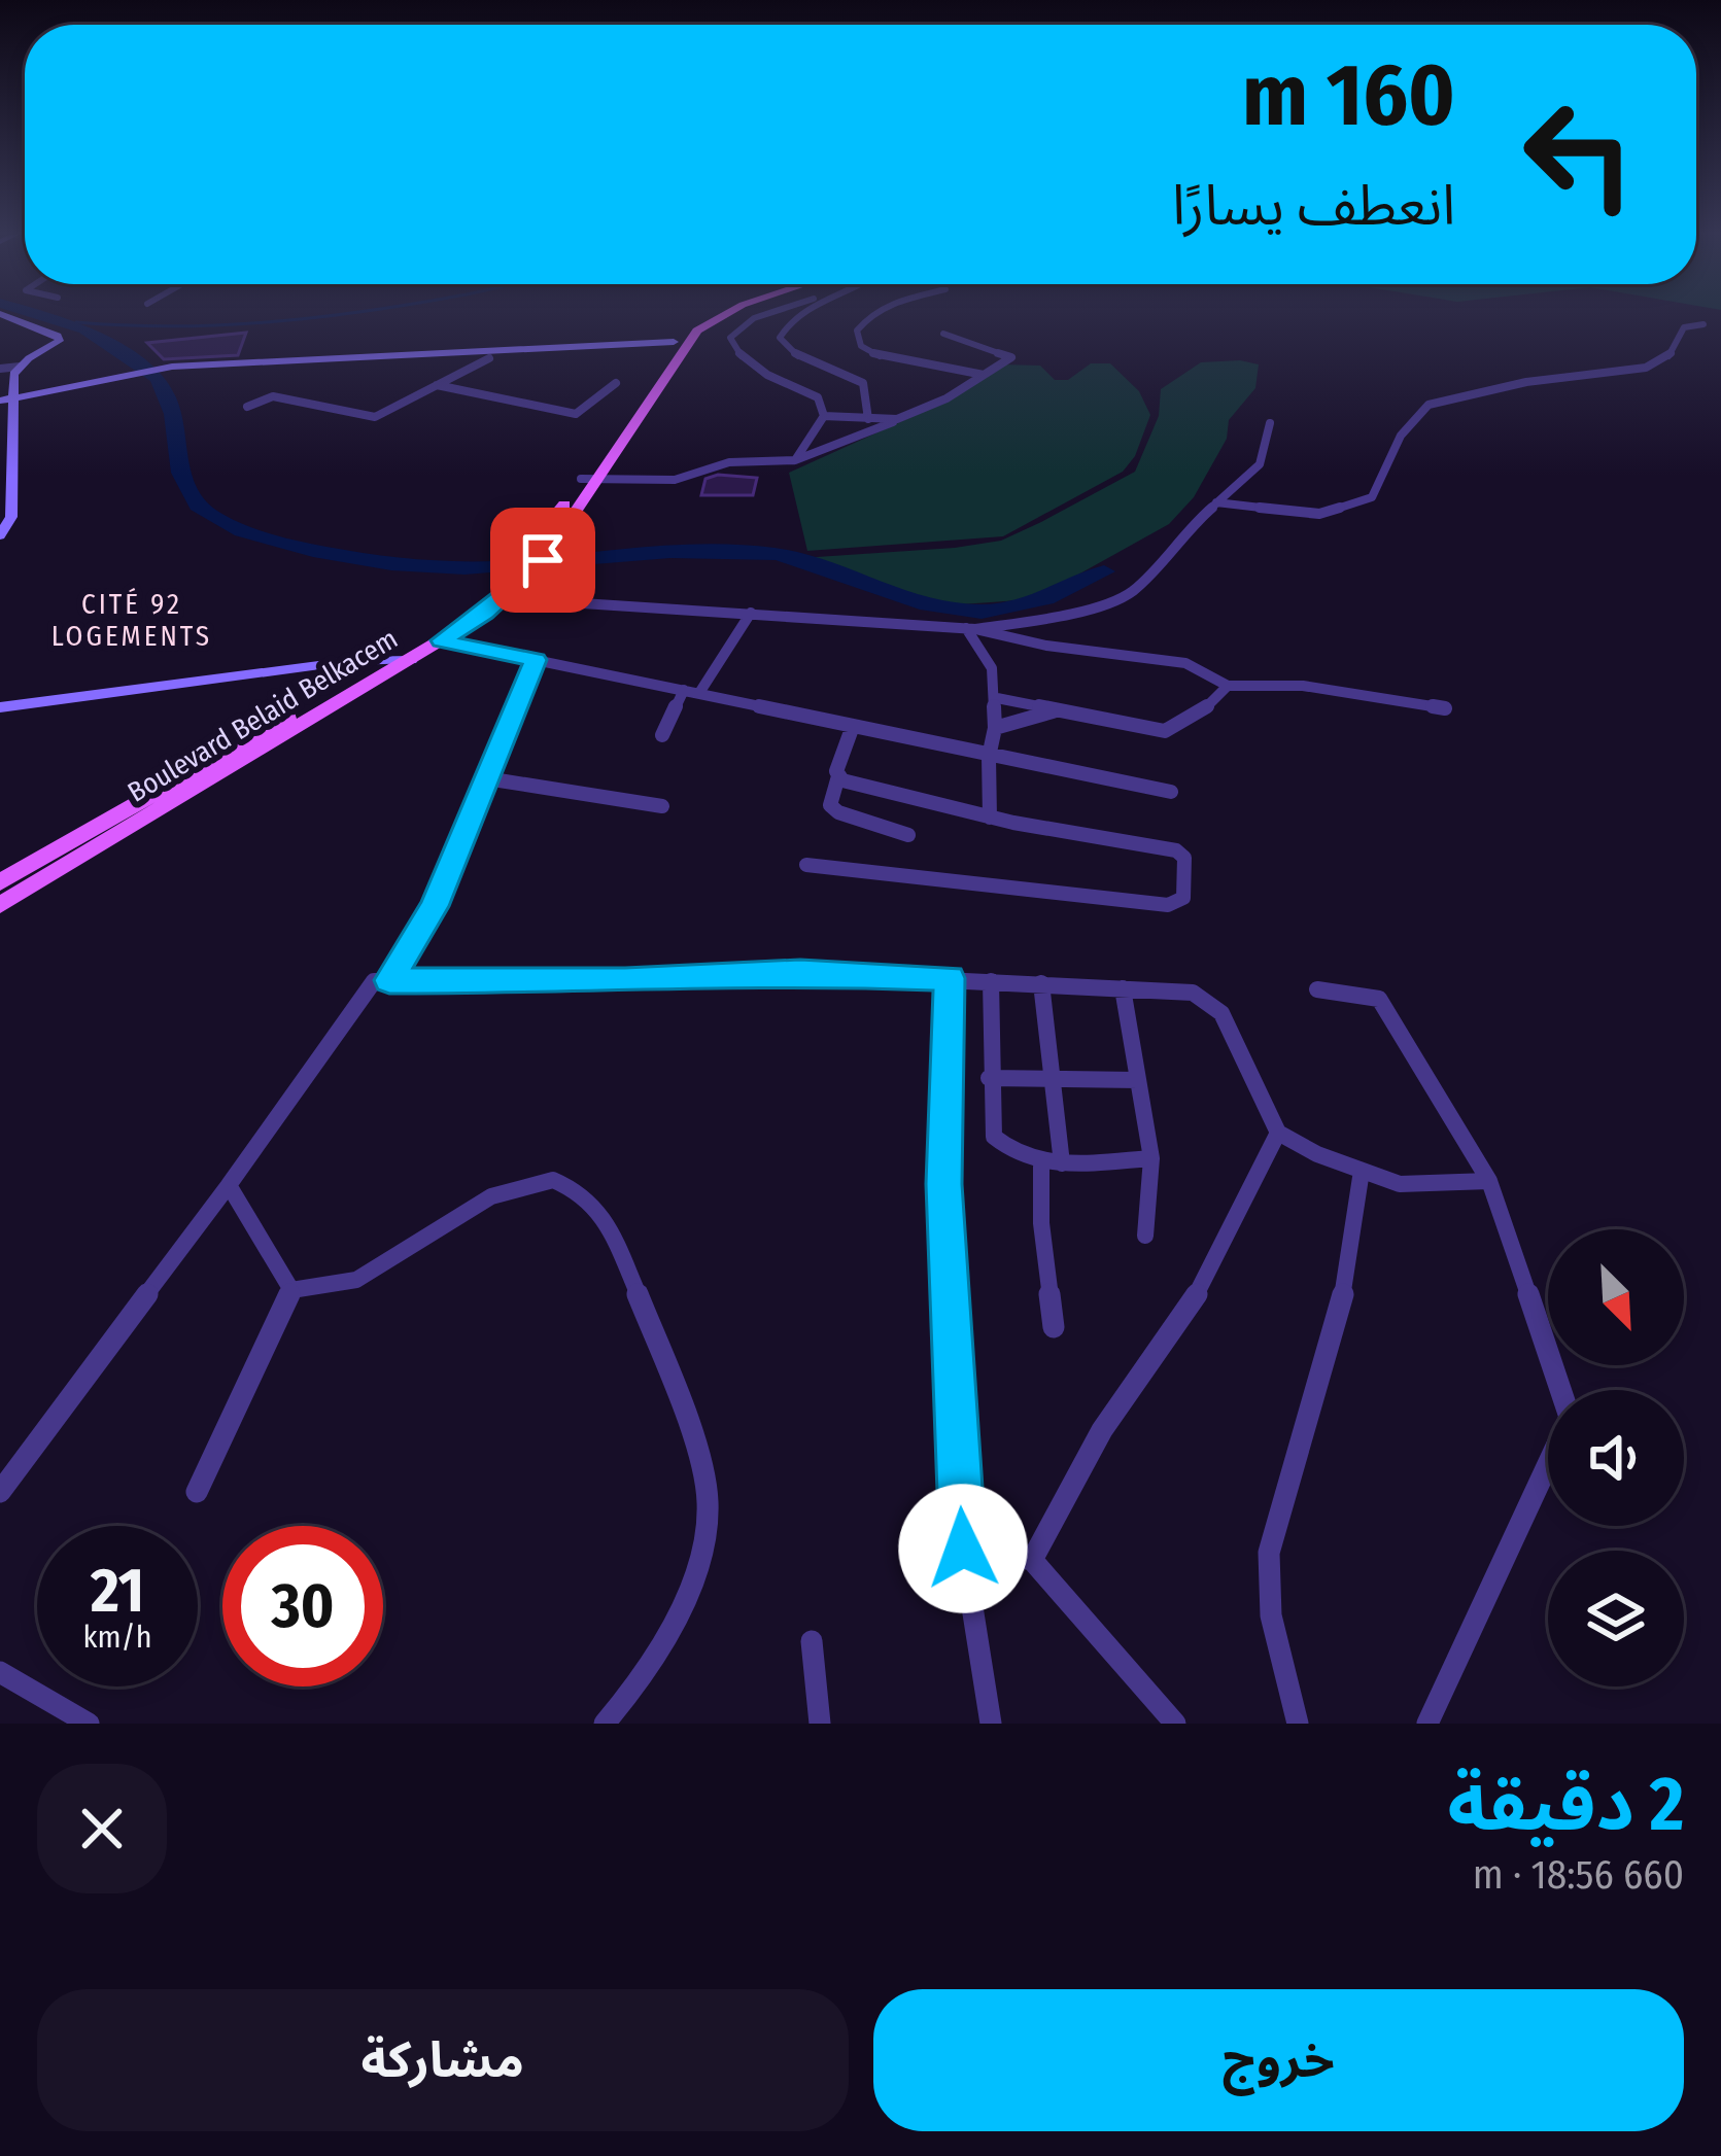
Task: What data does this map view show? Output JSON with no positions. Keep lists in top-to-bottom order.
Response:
{
  "streets": {
    "main road": ["Boulevard Belaid Belkacem"]
  },
  "districts": ["CITÉ 92 LOGEMENTS"],
  "north": "bottom right",
  "page": {
    "turn": ["160 m", "انعطف يسارًا"],
    "speed": "21 km/h",
    "limit": "30",
    "heading": ["2 دقيقة", "660 m · 18:56"],
    "buttons": ["خروج", "مشاركة"]
  }
}
